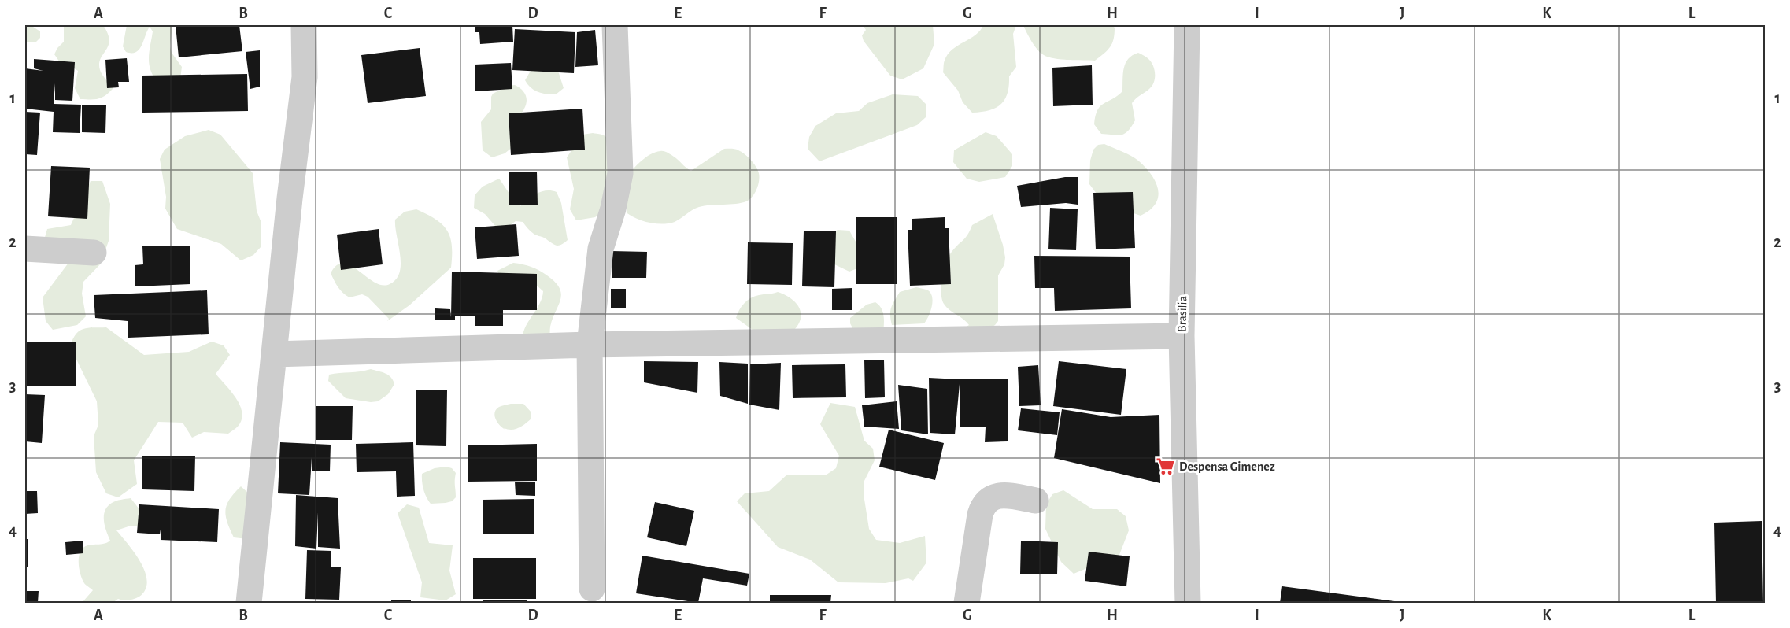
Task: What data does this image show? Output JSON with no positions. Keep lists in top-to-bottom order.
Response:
{
  "streets": {
    "street": ["Brasilia"]
  },
  "places": {
    "supermarket": ["Despensa Gimenez"]
  },
  "grid": {
    "columns": [
      "A",
      "B",
      "C",
      "D",
      "E",
      "F",
      "G",
      "H",
      "I",
      "J",
      "K",
      "L"
    ],
    "rows": [
      "1",
      "2",
      "3",
      "4"
    ]
  }
}
